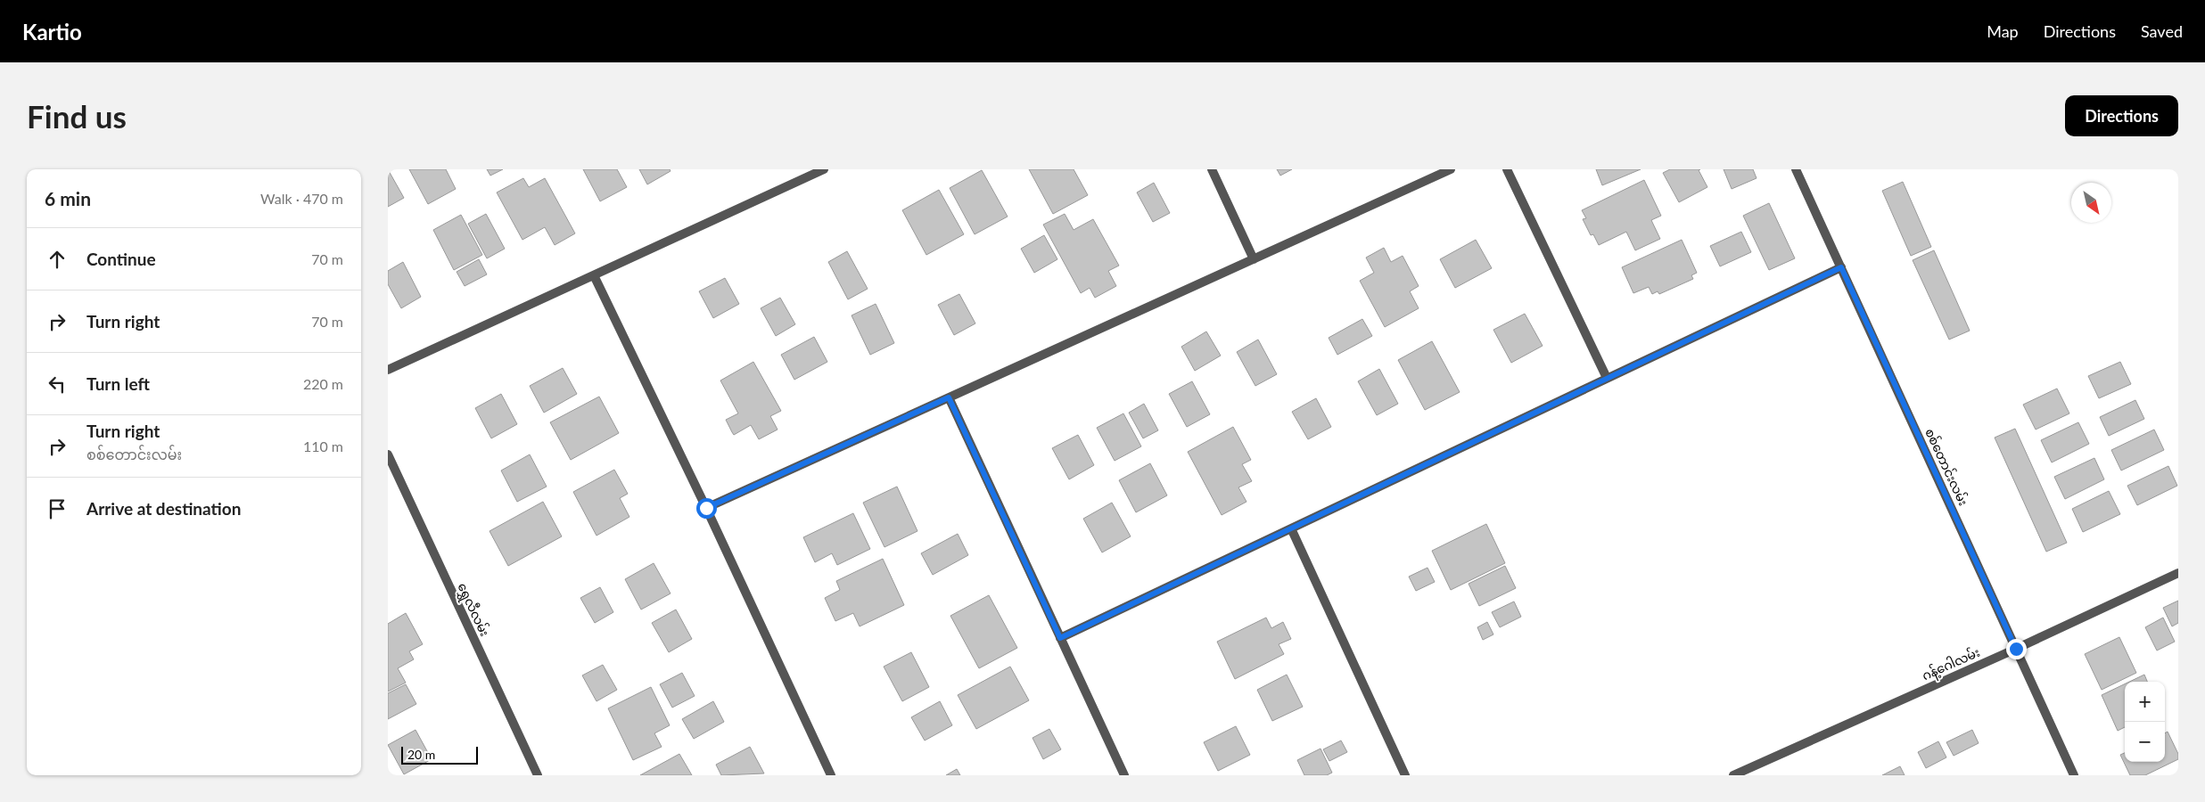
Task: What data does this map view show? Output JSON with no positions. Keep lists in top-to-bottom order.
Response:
{
  "streets": {
    "street": ["စစ်တောင်းလမ်း", "ရွှေလီလမ်း", "ဂန့်ဂေါလမ်း"]
  },
  "crossings": [
    ["စစ်တောင်းလမ်း", "ဂန့်ဂေါလမ်း"]
  ],
  "scale_bar": "20 m",
  "north": "bottom right",
  "page": {
    "header": "Kartio",
    "nav": ["Map", "Directions", "Saved"],
    "buttons": "Directions",
    "title": "Find us",
    "heading": ["6 min", "Walk · 470 m"],
    "list": [
      ["Continue", "70 m"],
      ["Turn right", "70 m"],
      ["Turn left", "220 m"],
      ["Turn right", "စစ်တောင်းလမ်း", "110 m"],
      "Arrive at destination"
    ],
    "map_buttons": ["+", "−"],
    "scale": "20 m"
  }
}
